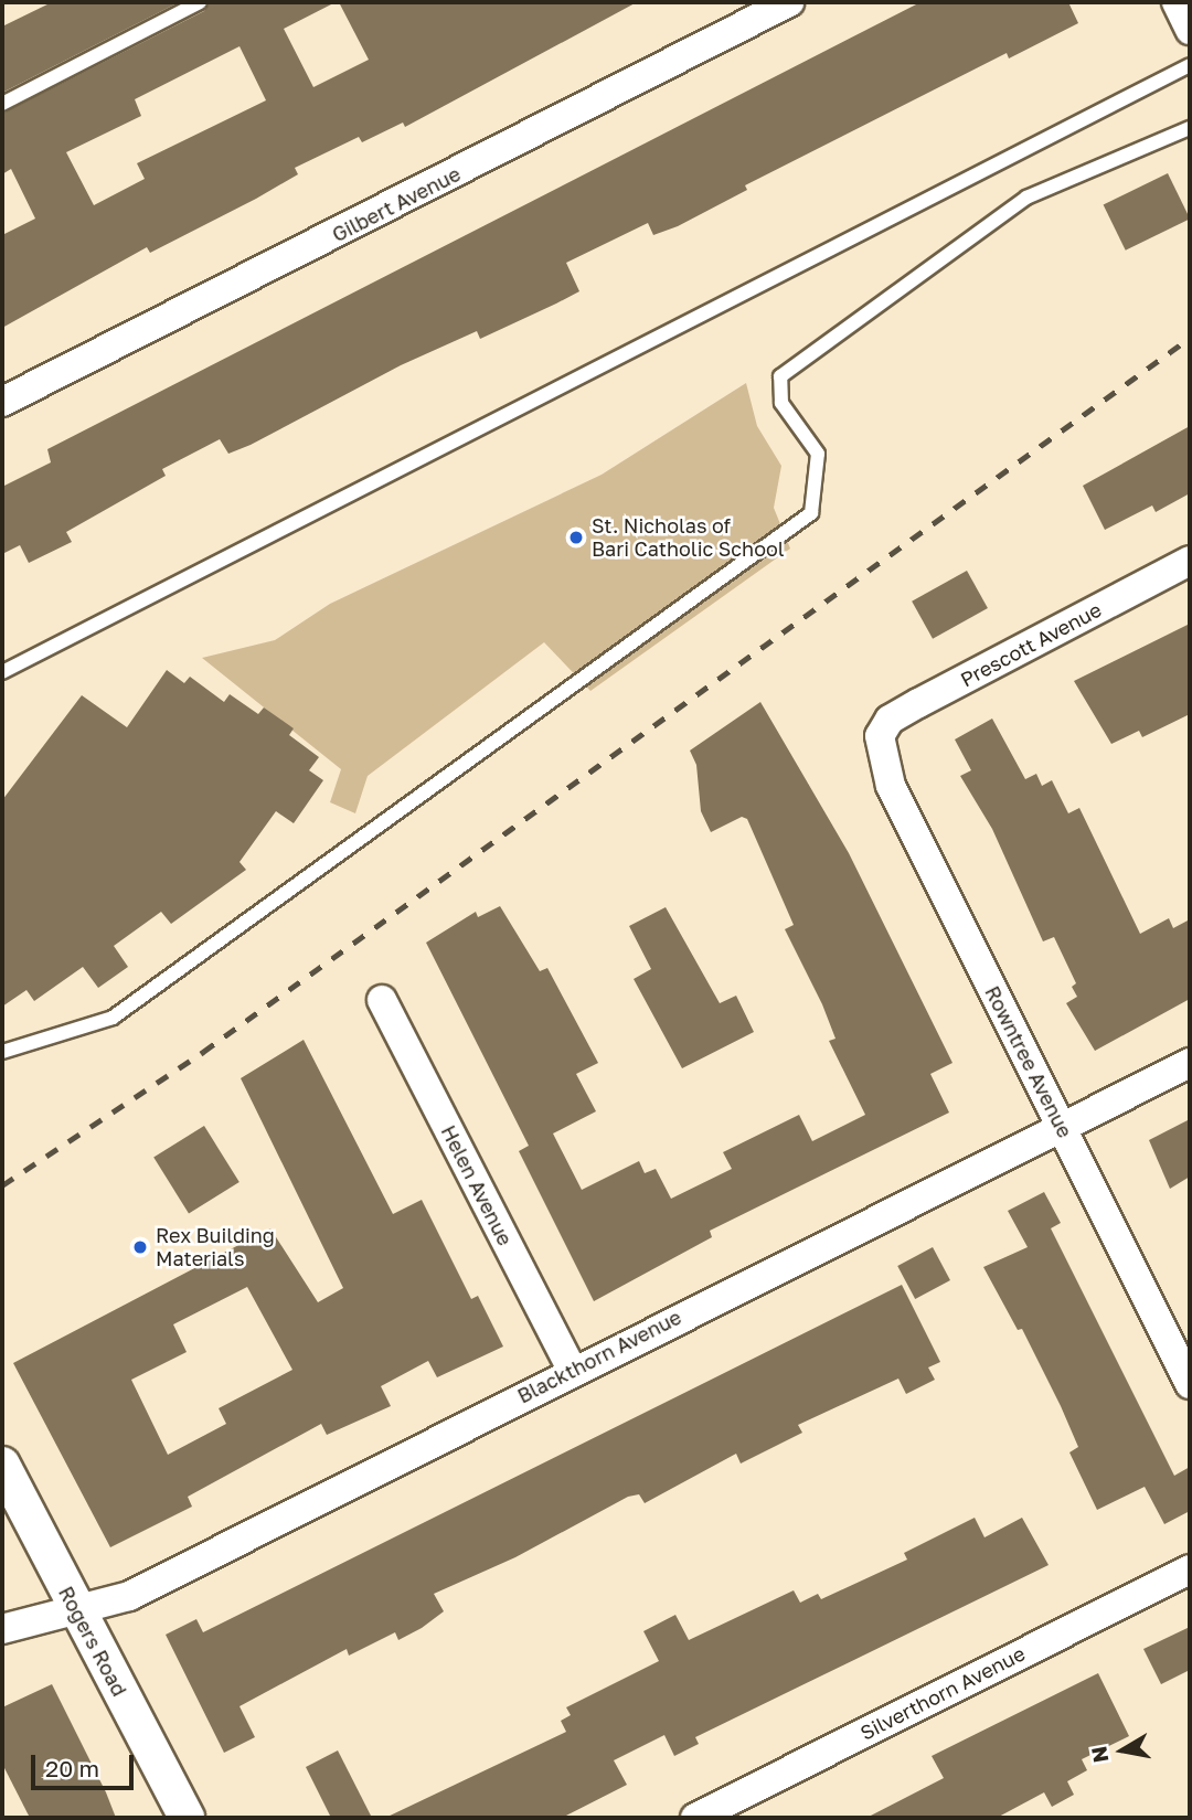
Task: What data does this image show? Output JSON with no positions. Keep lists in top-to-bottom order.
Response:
{
  "streets": {
    "street": [
      "Gilbert Avenue",
      "Prescott Avenue",
      "Rowntree Avenue",
      "Helen Avenue",
      "Blackthorn Avenue",
      "Rogers Road",
      "Silverthorn Avenue"
    ]
  },
  "crossings": [
    ["Prescott Avenue", "Rowntree Avenue"],
    ["Rowntree Avenue", "Blackthorn Avenue"],
    ["Helen Avenue", "Blackthorn Avenue"],
    ["Blackthorn Avenue", "Rogers Road"]
  ],
  "places": ["St. Nicholas of Bari Catholic School", "Rex Building Materials"],
  "scale_bar": "20 m",
  "north": "left"
}
